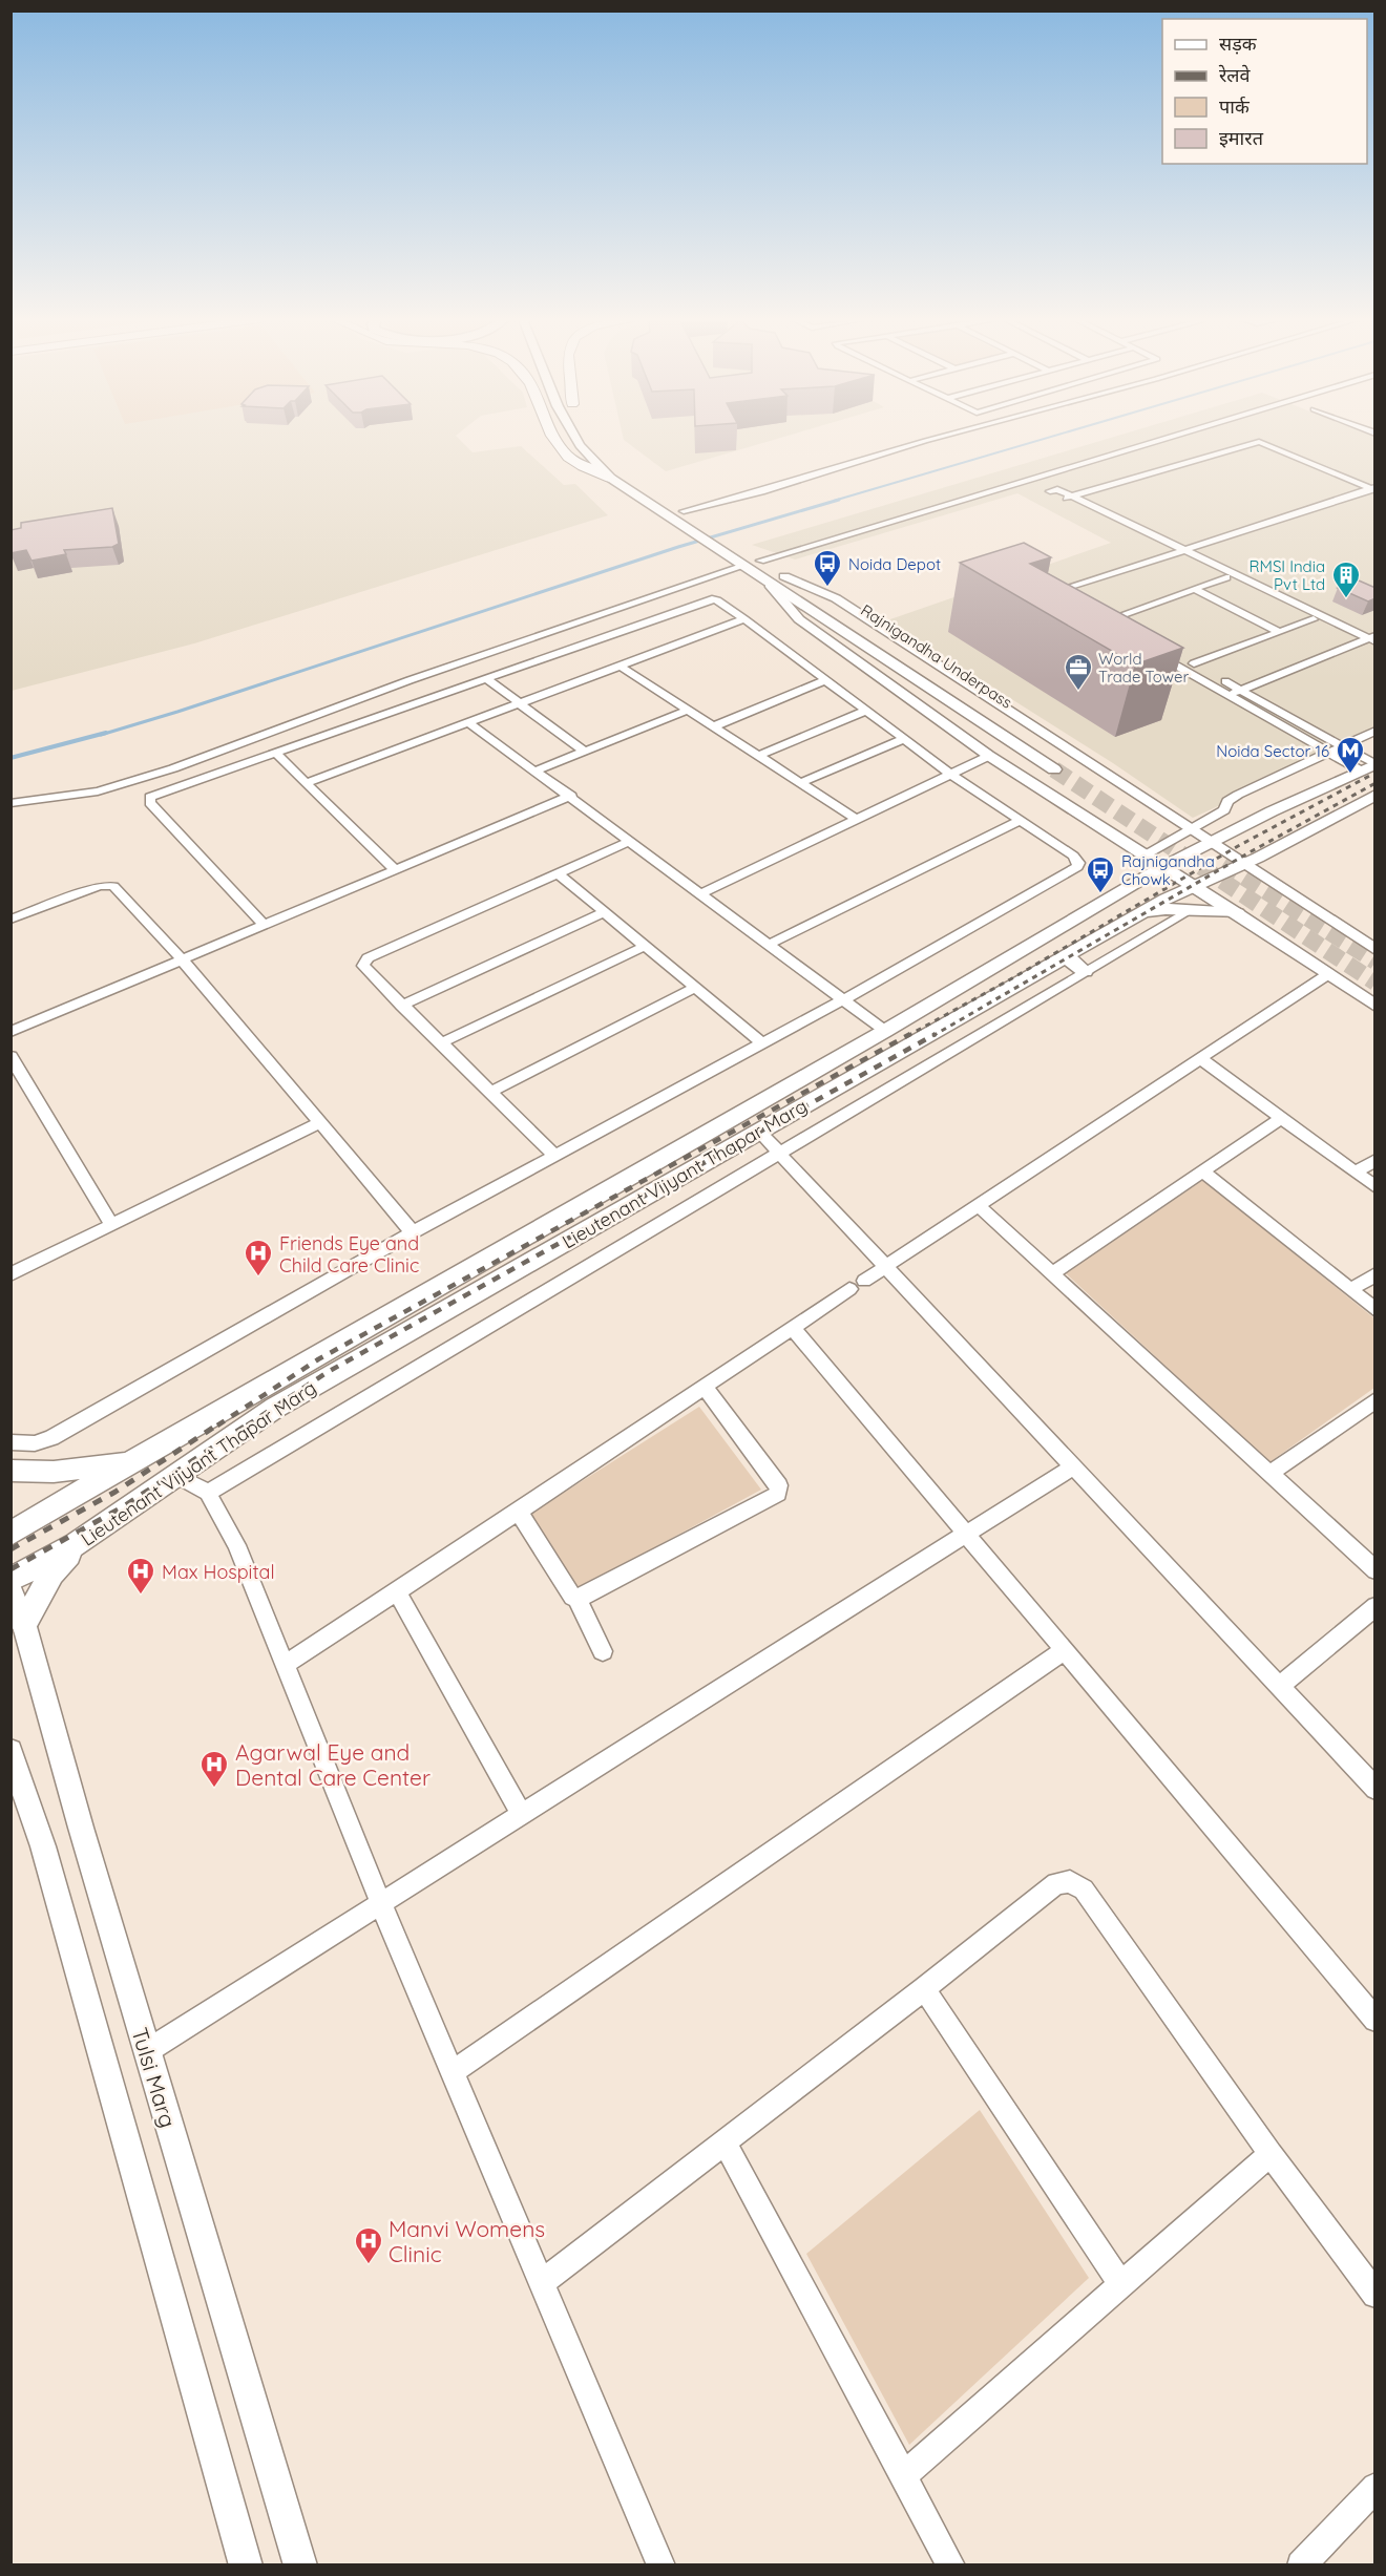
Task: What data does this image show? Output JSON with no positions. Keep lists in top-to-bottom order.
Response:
{
  "streets": {
    "main road": ["Rajnigandha Underpass", "Lieutenant Vijyant Thapar Marg"],
    "street": ["Tulsi Marg"]
  },
  "places": {
    "bus stop": ["Noida Depot", "Rajnigandha Chowk"],
    "building": ["RMSI India Pvt Ltd"],
    "office": ["World Trade Tower"],
    "metro station": ["Noida Sector 16"],
    "hospital": [
      "Friends Eye and Child Care Clinic",
      "Max Hospital",
      "Agarwal Eye and Dental Care Center",
      "Manvi Womens Clinic"
    ]
  },
  "legend": [
    "सड़क",
    "रेलवे",
    "पार्क",
    "इमारत"
  ]
}
